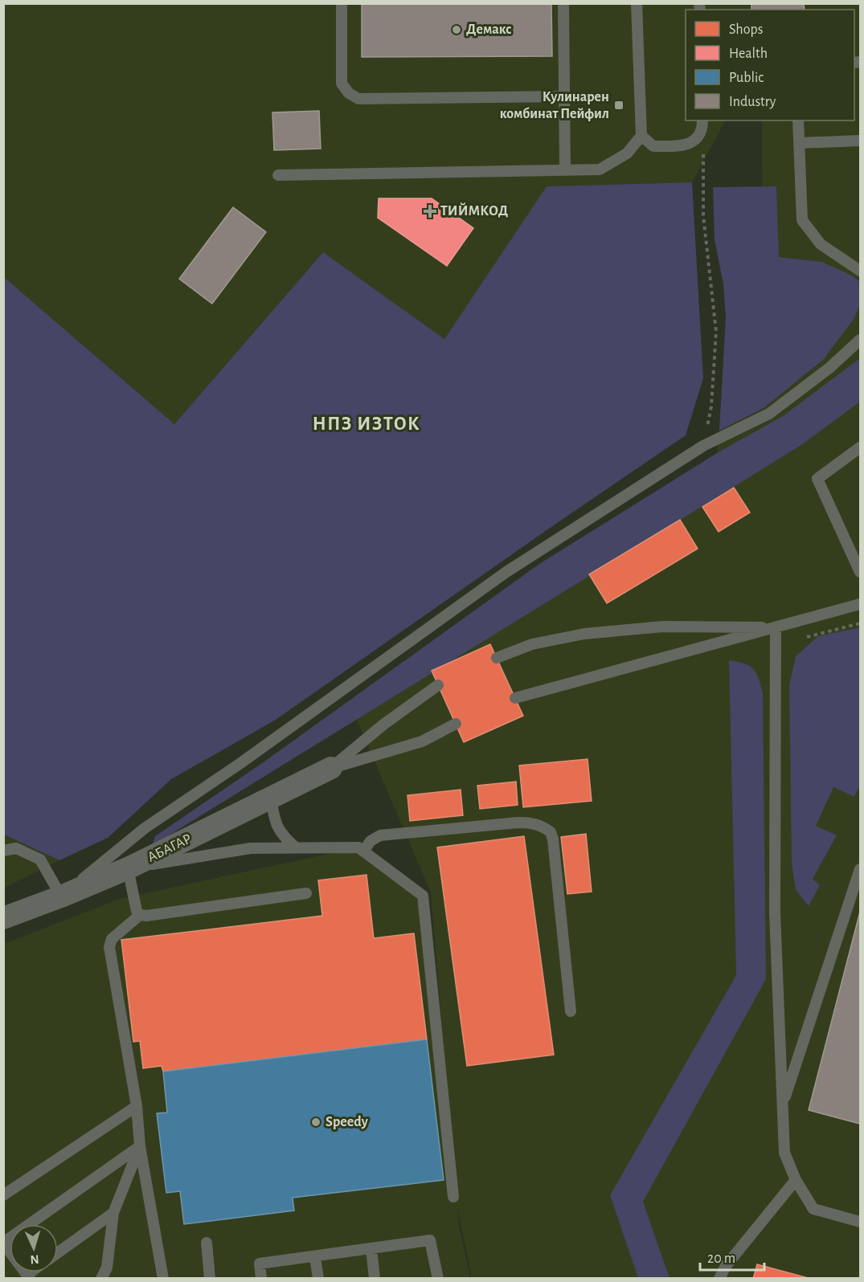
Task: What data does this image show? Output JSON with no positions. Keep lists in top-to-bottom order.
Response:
{
  "streets": {
    "street": ["АБАГАР"]
  },
  "districts": ["НПЗ ИЗТОК"],
  "places": {
    "other": ["Демакс", "Speedy"],
    "transit": ["Кулинарен комбинат Пейфил"],
    "health": ["ТИЙМКОД"]
  },
  "legend": [
    "Shops",
    "Health",
    "Public",
    "Industry"
  ],
  "scale_bar": "20 m",
  "north": "bottom"
}
